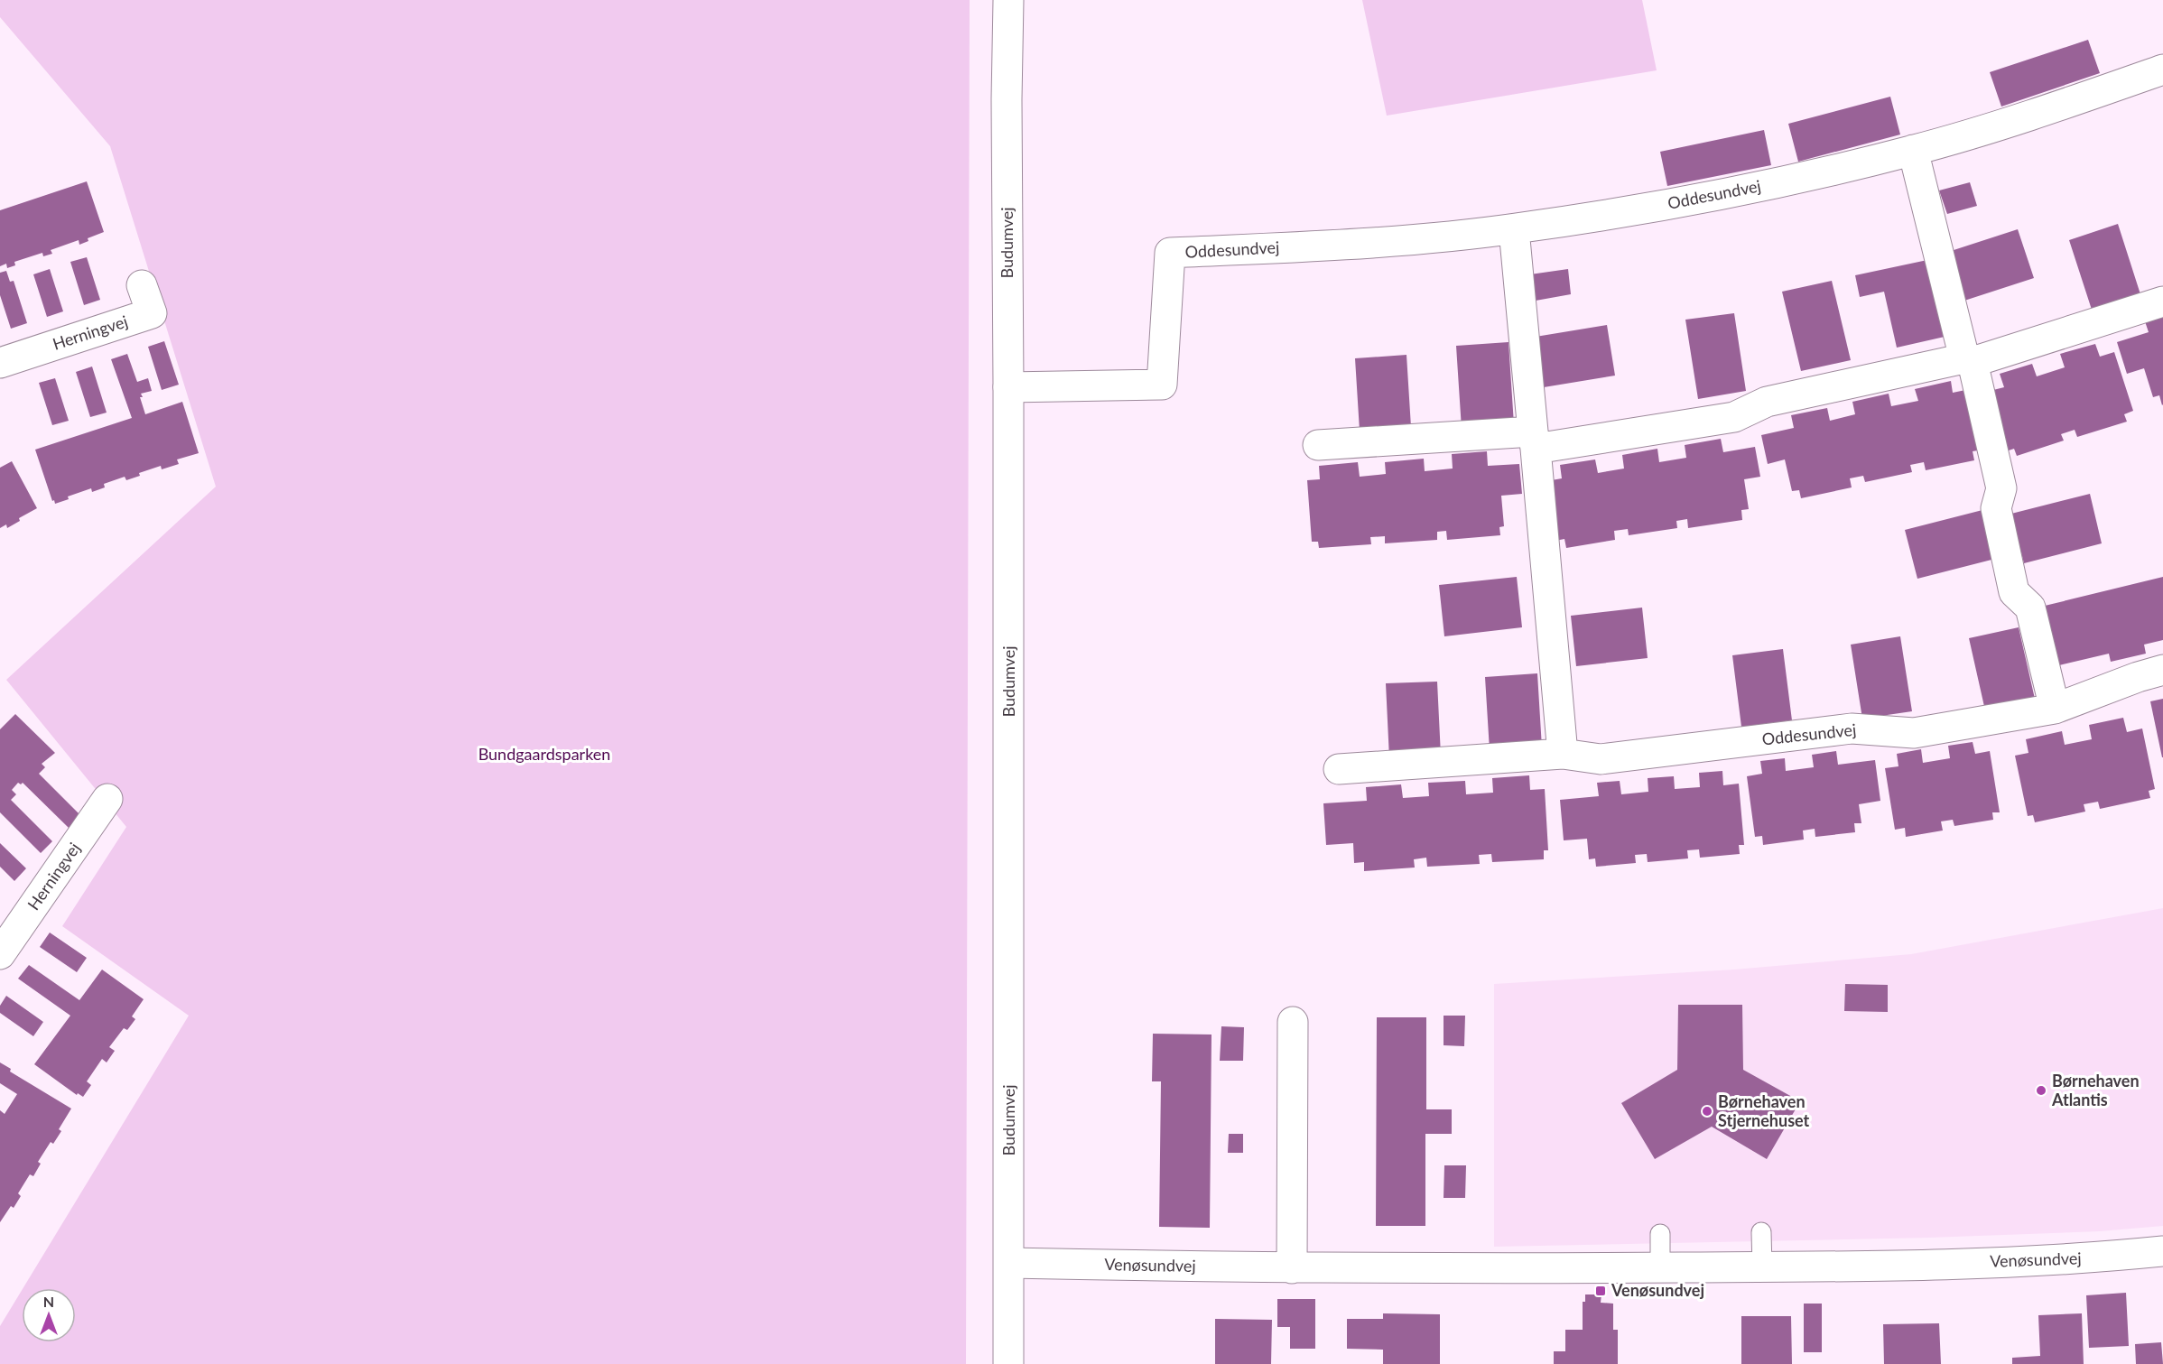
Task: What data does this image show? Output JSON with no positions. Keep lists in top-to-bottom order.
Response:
{
  "streets": {
    "street": [
      "Oddesundvej",
      "Budumvej",
      "Herningvej",
      "Venøsundvej"
    ]
  },
  "crossings": [
    ["Oddesundvej", "Budumvej"],
    ["Budumvej", "Venøsundvej"]
  ],
  "parks": ["Bundgaardsparken"],
  "places": {
    "other": ["Børnehaven Atlantis", "Børnehaven Stjernehuset"],
    "transit": ["Venøsundvej"]
  },
  "north": "top"
}
